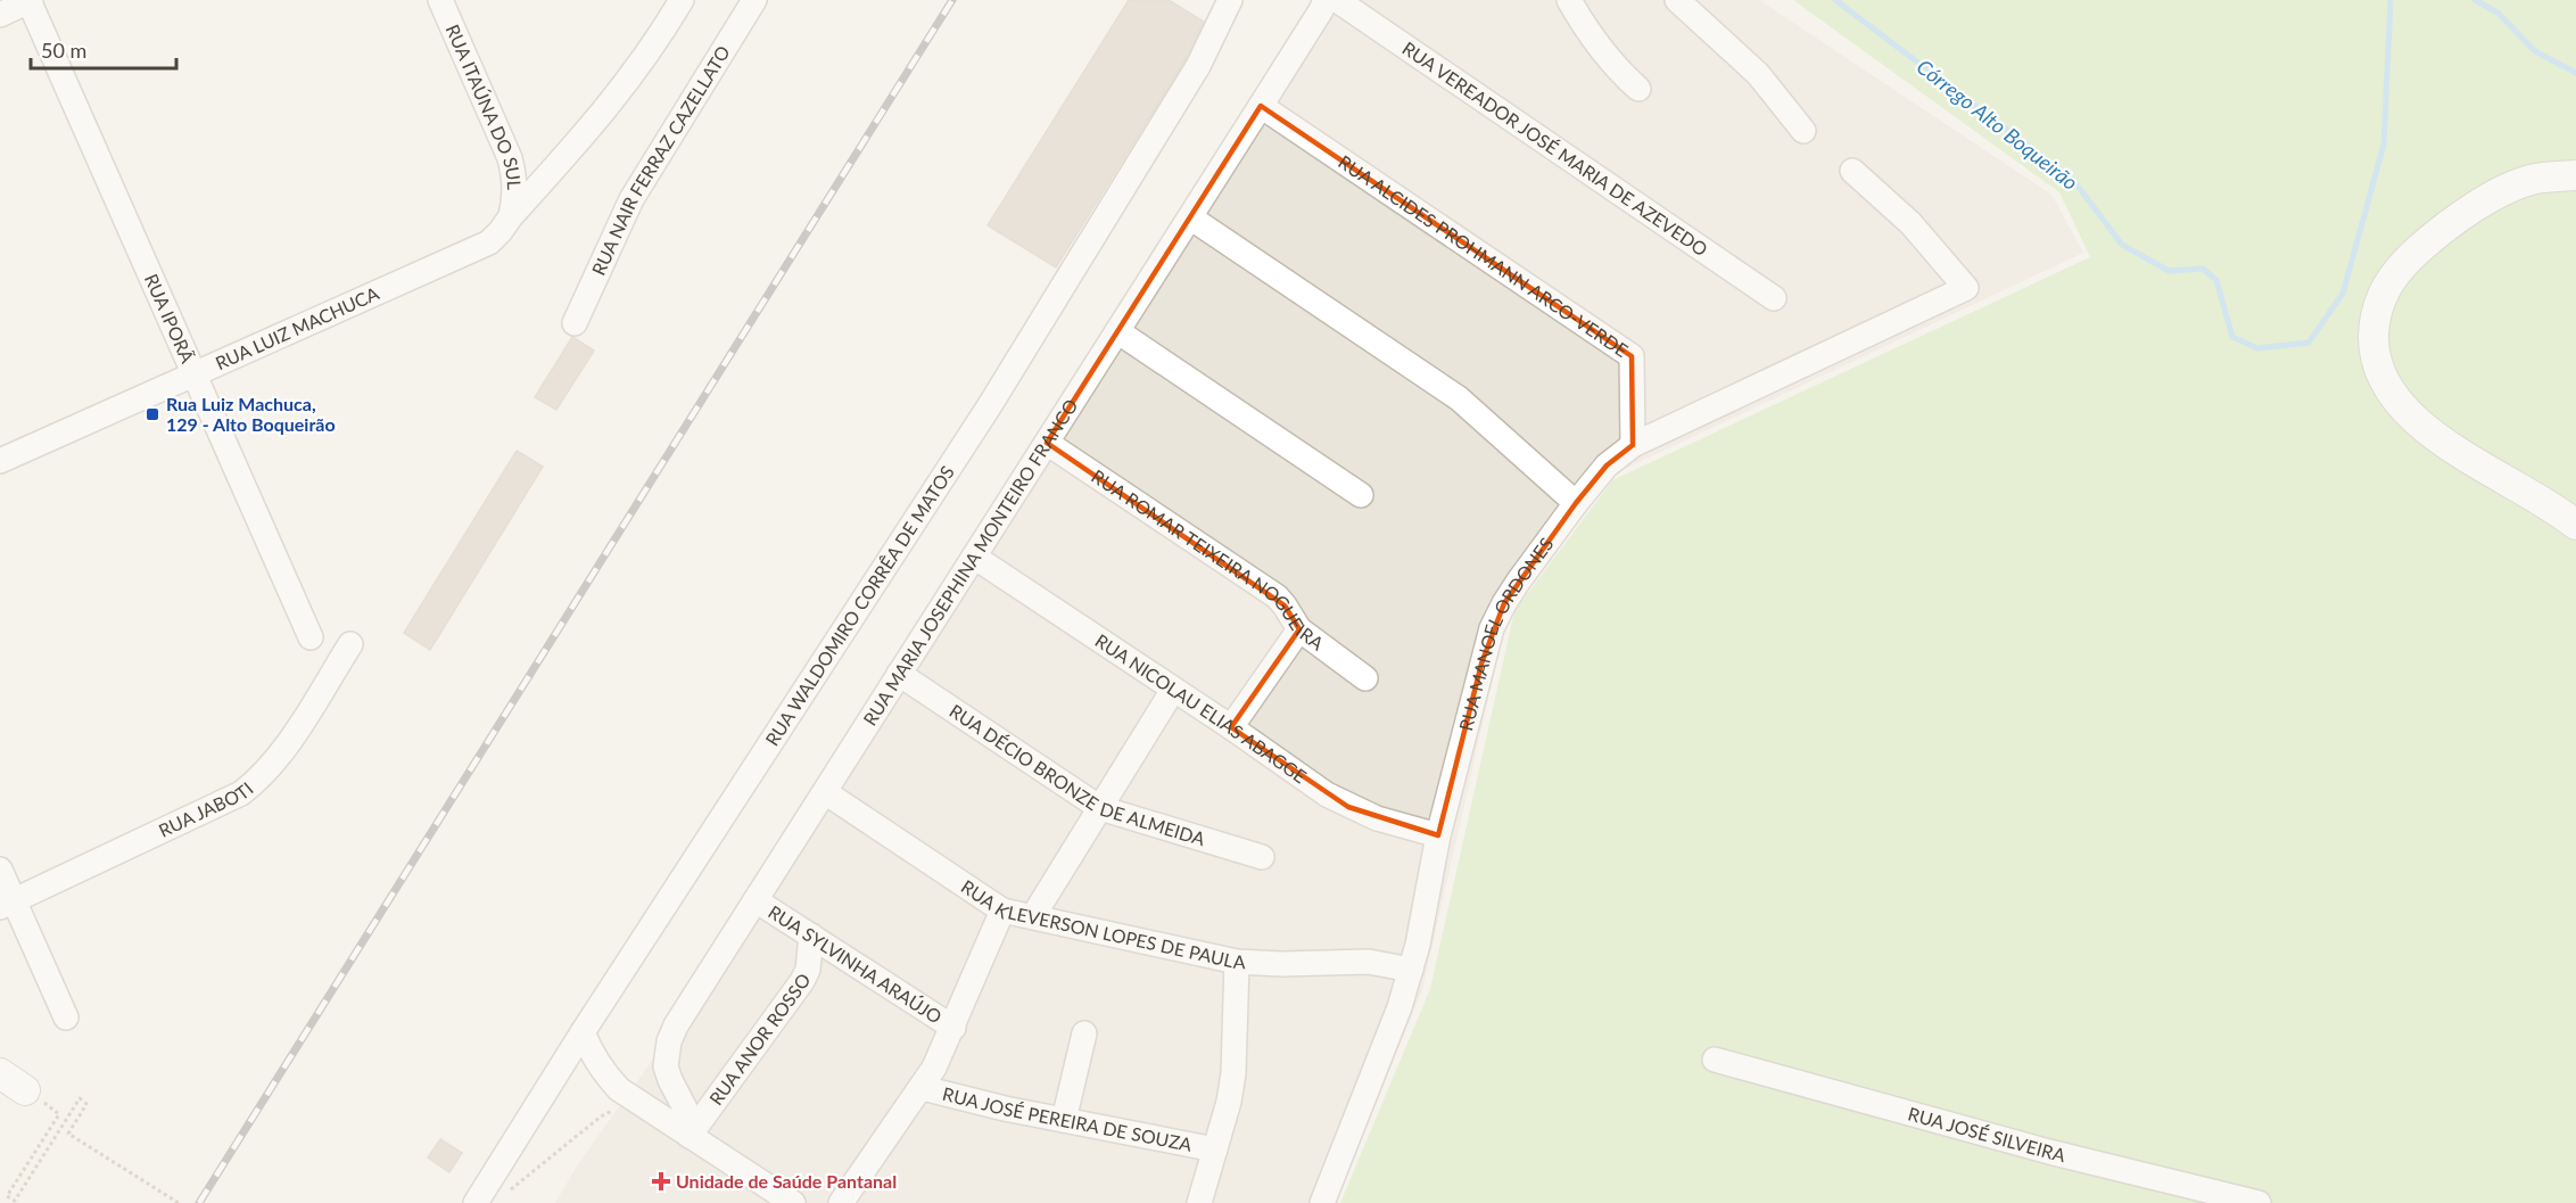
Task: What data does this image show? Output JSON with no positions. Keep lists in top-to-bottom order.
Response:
{
  "streets": {
    "street": [
      "RUA ITAÚNA DO SUL",
      "RUA VEREADOR JOSÉ MARIA DE AZEVEDO",
      "RUA NAIR FERRAZ CAZELLATO",
      "RUA ALCIDES PROHMANN ARCO-VERDE",
      "RUA IPORÃ",
      "RUA LUIZ MACHUCA",
      "RUA ROMAR TEIXEIRA NOGUEIRA",
      "RUA MARIA JOSEPHINA MONTEIRO FRANCO",
      "RUA WALDOMIRO CORRÊA DE MATOS",
      "RUA MANOEL ORDONES",
      "RUA NICOLAU ELIAS ABAGGE",
      "RUA DÉCIO BRONZE DE ALMEIDA",
      "RUA JABOTI",
      "RUA KLEVERSON LOPES DE PAULA",
      "RUA SYLVINHA ARAÚJO",
      "RUA ANOR ROSSO",
      "RUA JOSÉ PEREIRA DE SOUZA",
      "RUA JOSÉ SILVEIRA"
    ]
  },
  "crossings": [
    ["RUA ITAÚNA DO SUL", "RUA LUIZ MACHUCA"],
    ["RUA ALCIDES PROHMANN ARCO-VERDE", "RUA MARIA JOSEPHINA MONTEIRO FRANCO"],
    ["RUA ALCIDES PROHMANN ARCO-VERDE", "RUA MANOEL ORDONES"],
    ["RUA IPORÃ", "RUA LUIZ MACHUCA"],
    ["RUA ROMAR TEIXEIRA NOGUEIRA", "RUA MARIA JOSEPHINA MONTEIRO FRANCO"],
    ["RUA MARIA JOSEPHINA MONTEIRO FRANCO", "RUA NICOLAU ELIAS ABAGGE"],
    ["RUA MARIA JOSEPHINA MONTEIRO FRANCO", "RUA DÉCIO BRONZE DE ALMEIDA"],
    ["RUA MARIA JOSEPHINA MONTEIRO FRANCO", "RUA KLEVERSON LOPES DE PAULA"],
    ["RUA MARIA JOSEPHINA MONTEIRO FRANCO", "RUA SYLVINHA ARAÚJO"],
    ["RUA MARIA JOSEPHINA MONTEIRO FRANCO", "RUA ANOR ROSSO"],
    ["RUA MANOEL ORDONES", "RUA NICOLAU ELIAS ABAGGE"],
    ["RUA MANOEL ORDONES", "RUA KLEVERSON LOPES DE PAULA"],
    ["RUA SYLVINHA ARAÚJO", "RUA ANOR ROSSO"]
  ],
  "water": ["Córrego Alto Boqueirão"],
  "places": {
    "transit": ["Rua Luiz Machuca, 129 - Alto Boqueirão"],
    "health": ["Unidade de Saúde Pantanal"]
  },
  "scale_bar": "50 m"
}
